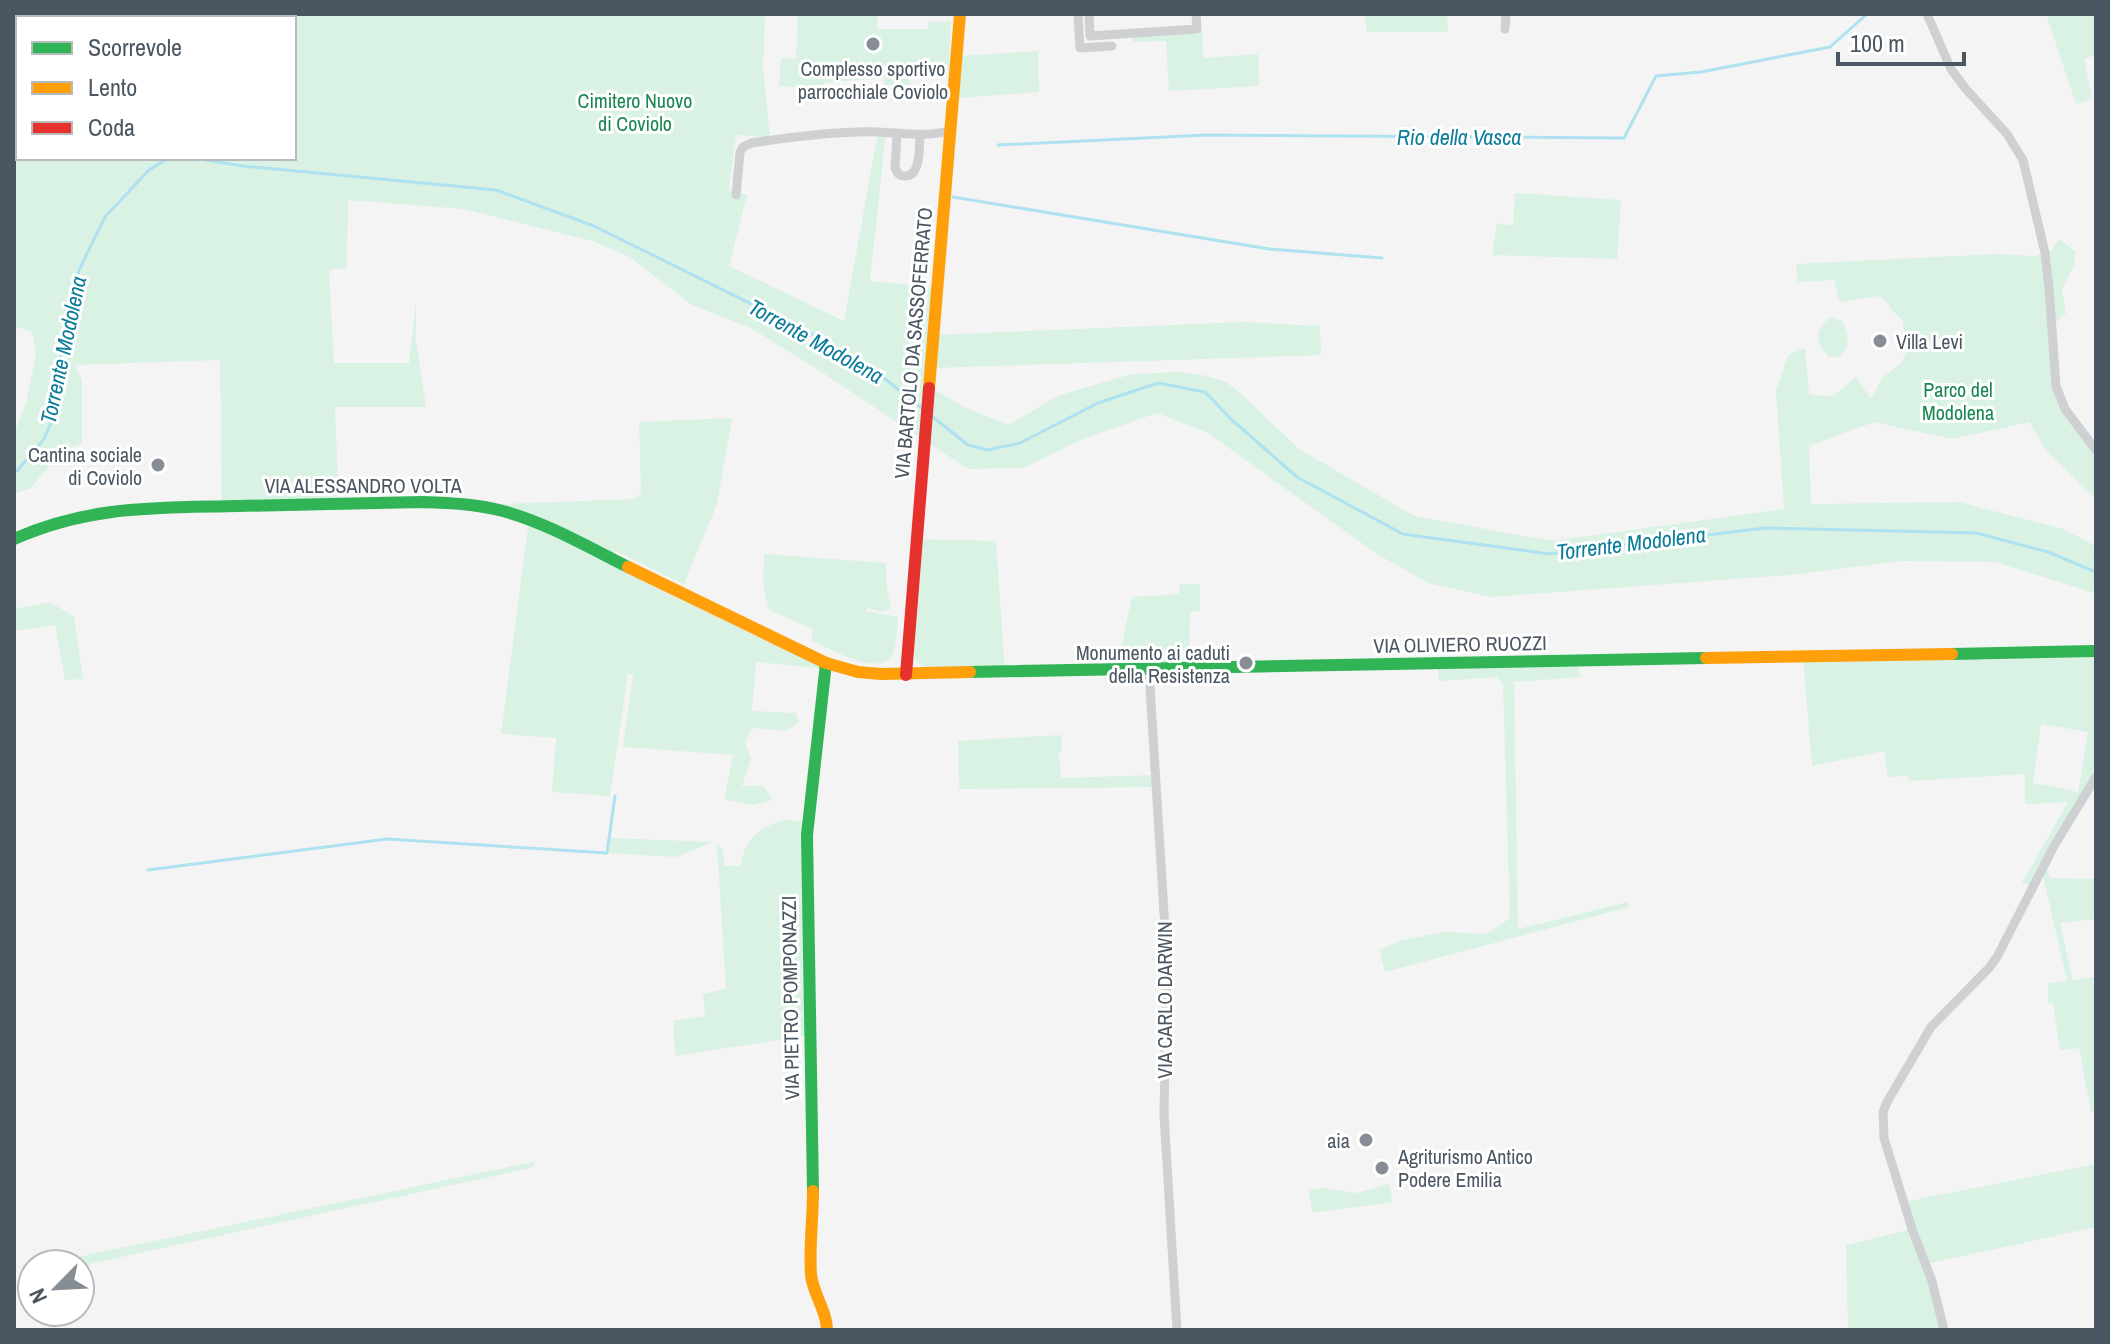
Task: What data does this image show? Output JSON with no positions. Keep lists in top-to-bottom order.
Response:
{
  "streets": {
    "street": [
      "VIA BARTOLO DA SASSOFERRATO",
      "VIA ALESSANDRO VOLTA",
      "VIA OLIVIERO RUOZZI",
      "VIA PIETRO POMPONAZZI",
      "VIA CARLO DARWIN"
    ]
  },
  "crossings": [
    ["VIA BARTOLO DA SASSOFERRATO", "VIA OLIVIERO RUOZZI"],
    ["VIA ALESSANDRO VOLTA", "VIA OLIVIERO RUOZZI"],
    ["VIA ALESSANDRO VOLTA", "VIA PIETRO POMPONAZZI"],
    ["VIA OLIVIERO RUOZZI", "VIA PIETRO POMPONAZZI"],
    ["VIA OLIVIERO RUOZZI", "VIA CARLO DARWIN"]
  ],
  "water": ["Rio della Vasca", "Torrente Modolena"],
  "parks": ["Cimitero Nuovo di Coviolo", "Parco del Modolena"],
  "places": [
    "Complesso sportivo parrocchiale Coviolo",
    "Villa Levi",
    "Cantina sociale di Coviolo",
    "Monumento ai caduti della Resistenza",
    "aia",
    "Agriturismo Antico Podere Emilia"
  ],
  "legend": ["Scorrevole", "Lento", "Coda"],
  "scale_bar": "100 m",
  "north": "bottom left"
}
